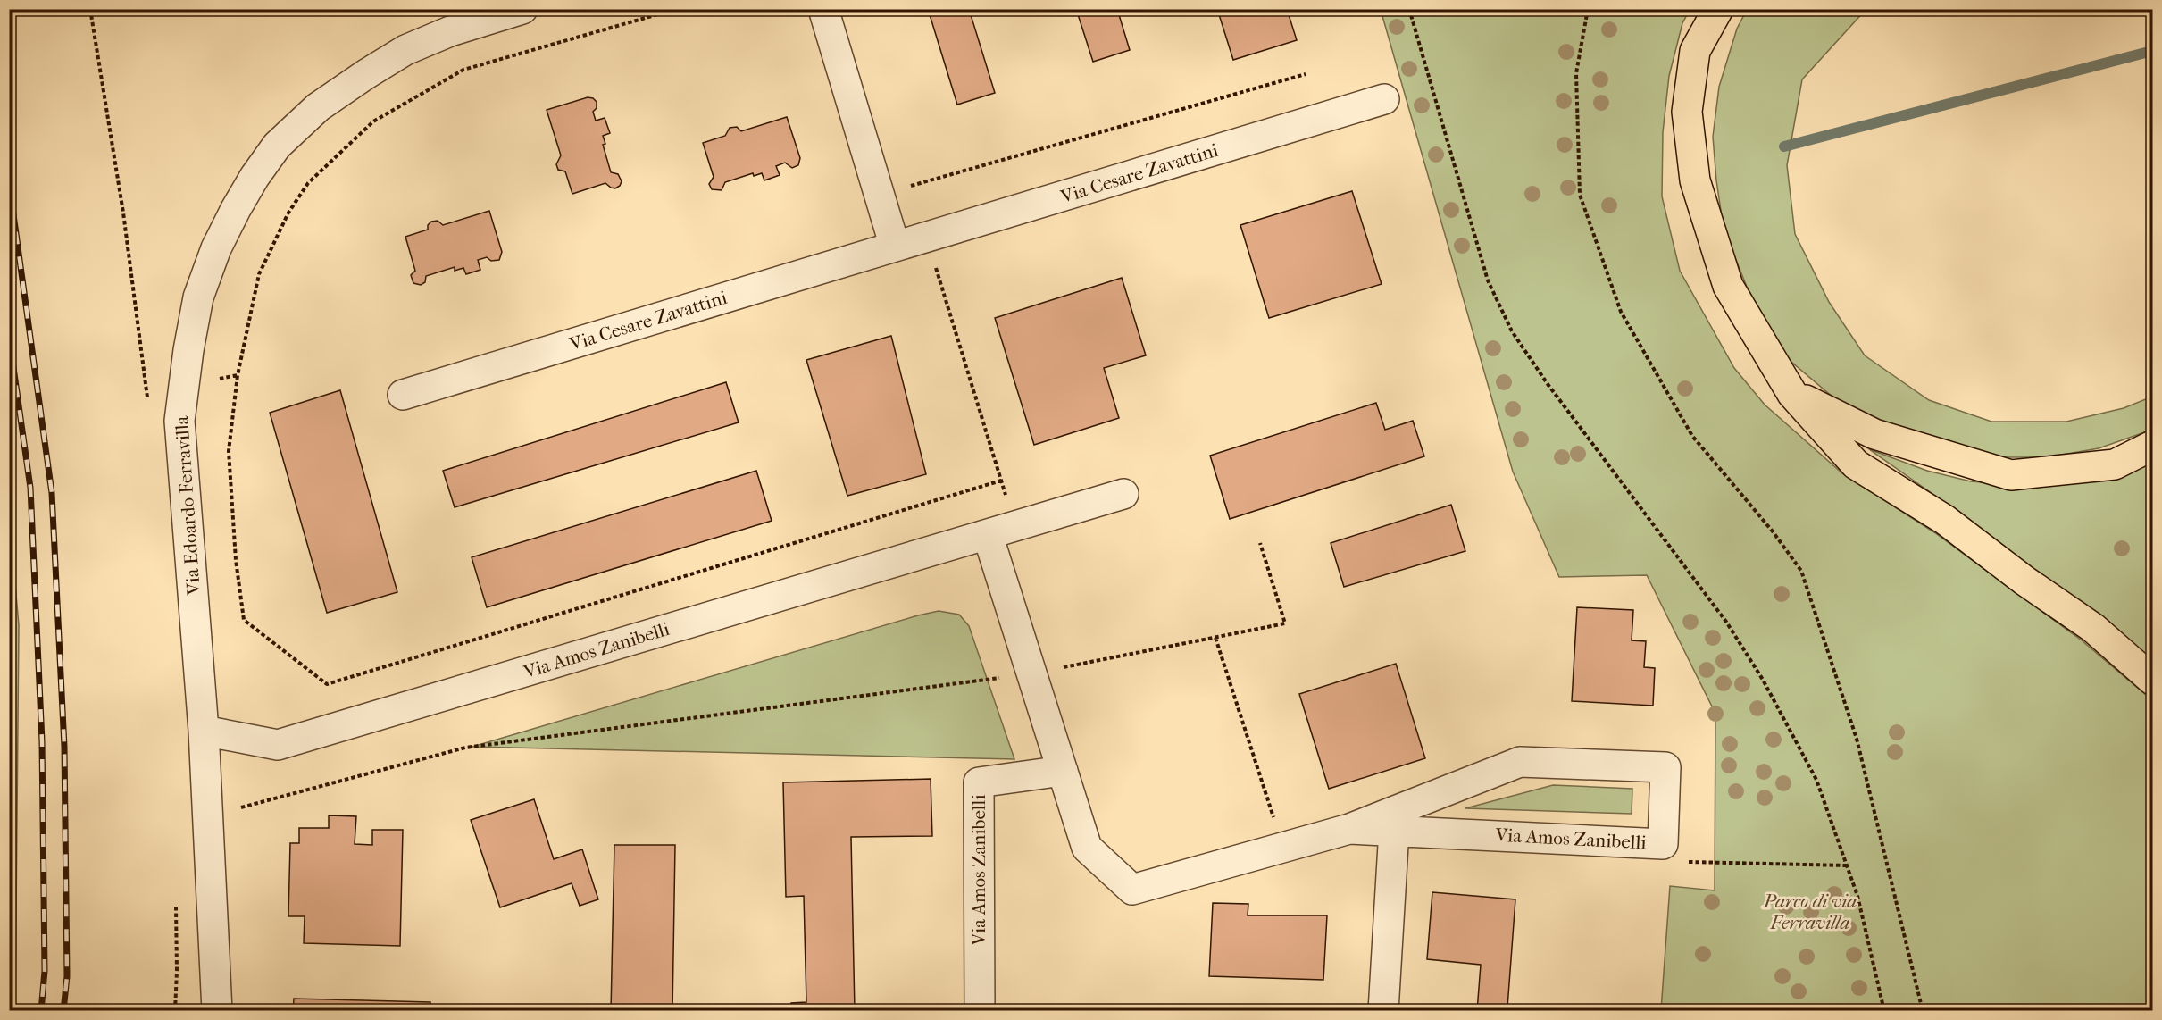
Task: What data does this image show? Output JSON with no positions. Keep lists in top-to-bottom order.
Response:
{
  "streets": {
    "street": ["Via Cesare Zavattini", "Via Edoardo Ferravilla", "Via Amos Zanibelli"]
  },
  "crossings": [
    ["Via Edoardo Ferravilla", "Via Amos Zanibelli"]
  ],
  "parks": ["Parco di via Ferravilla"]
}
